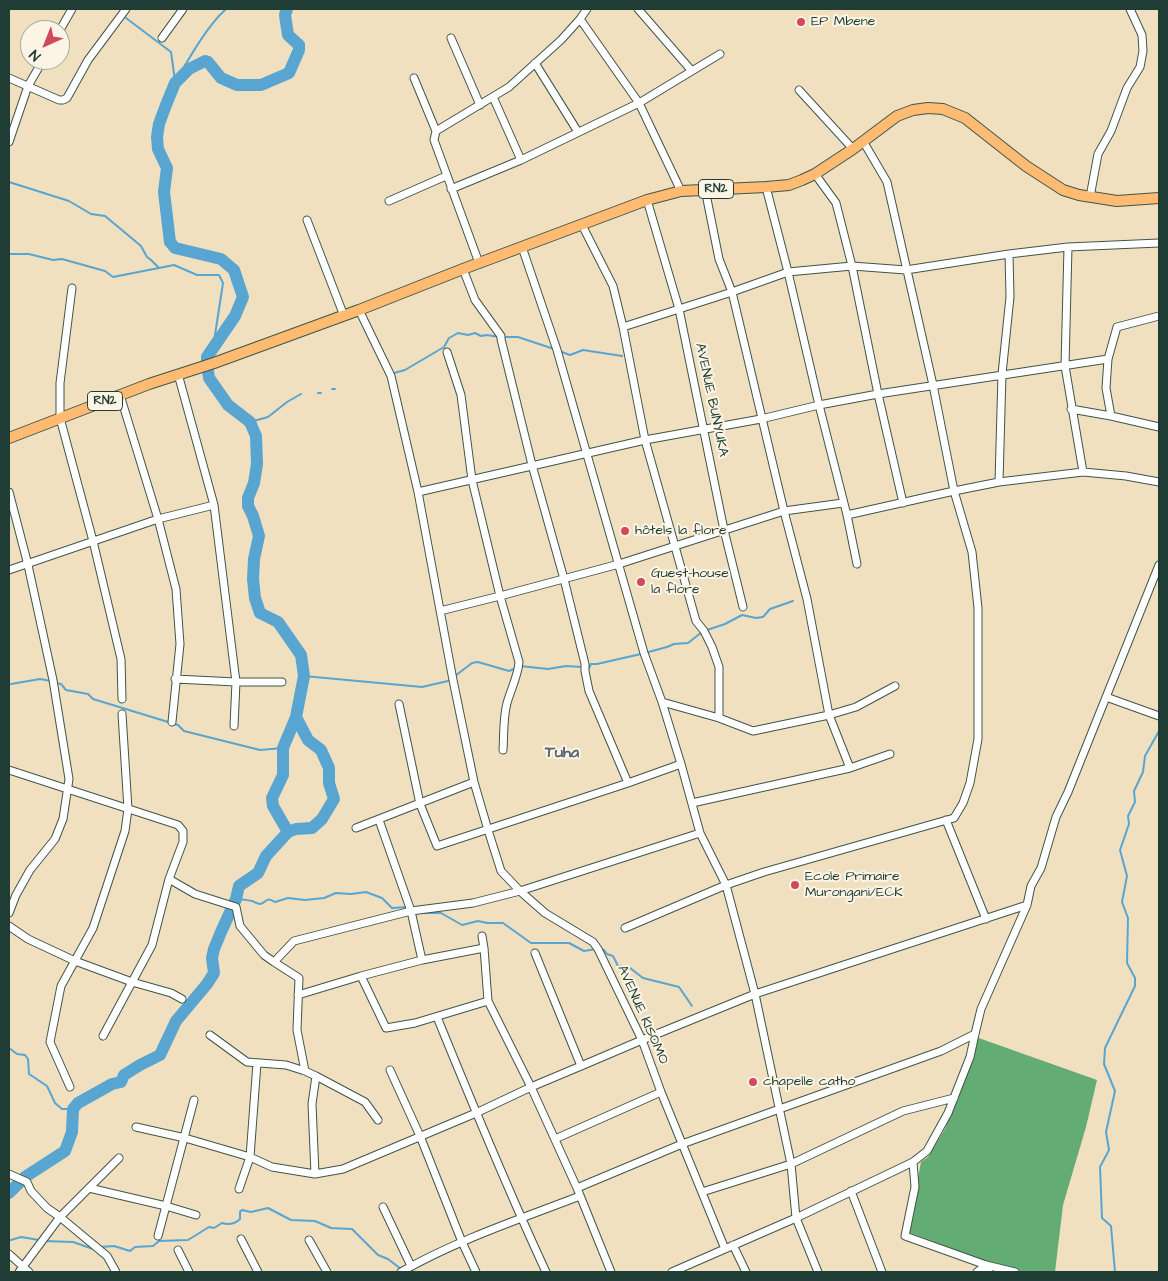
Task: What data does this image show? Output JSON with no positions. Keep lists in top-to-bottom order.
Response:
{
  "streets": {
    "highway": ["RN2"],
    "street": ["AVENUE BUNYUKA", "AVENUE KISOMO"]
  },
  "crossings": [
    ["RN2", "AVENUE BUNYUKA"],
    ["RN2", "AVENUE KISOMO"]
  ],
  "districts": ["Tuha"],
  "places": [
    "EP Mbene",
    "hôtels la flore",
    "Guest-house la flore",
    "Ecole Primaire Murongani/ECK",
    "chapelle catho"
  ],
  "north": "bottom left"
}
